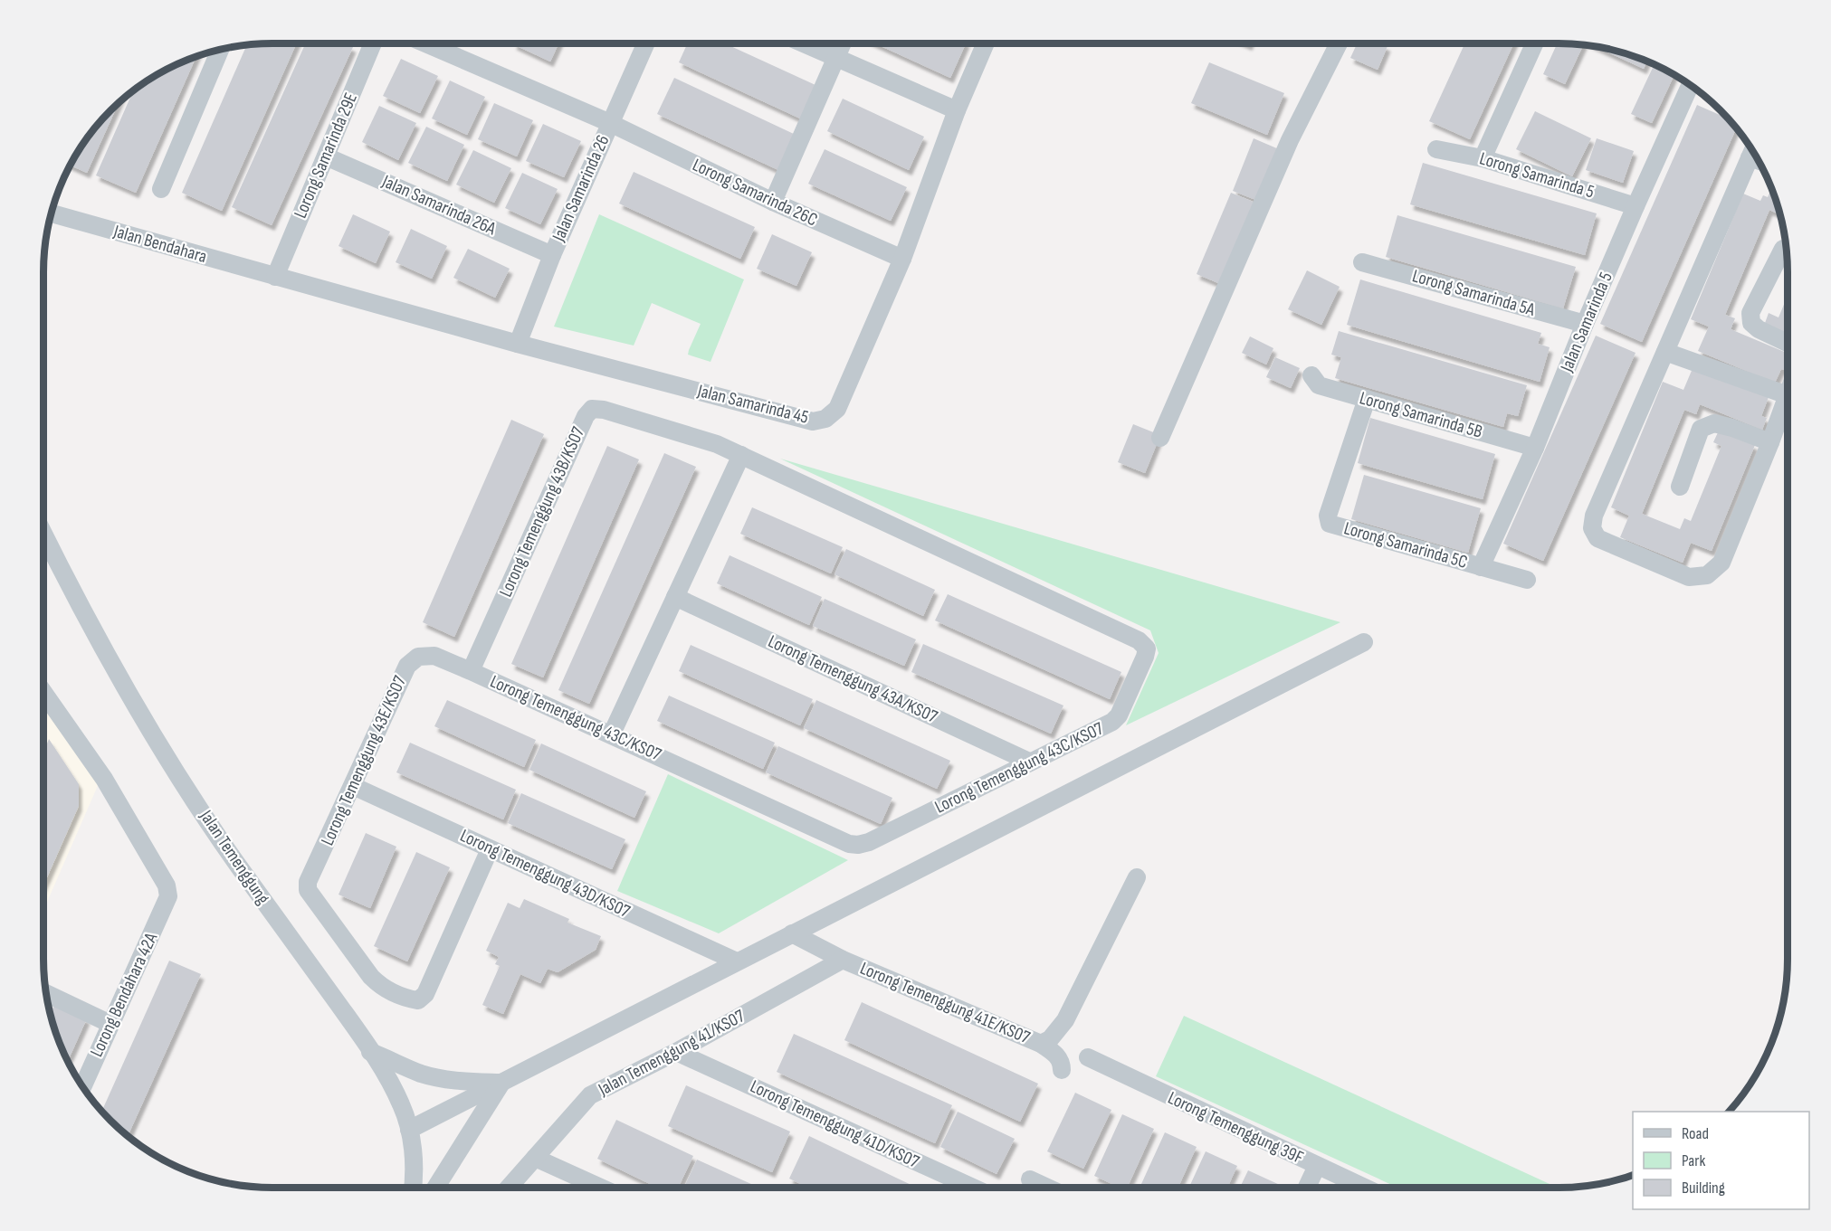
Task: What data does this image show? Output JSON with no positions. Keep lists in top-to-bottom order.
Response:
{
  "streets": {
    "street": [
      "Lorong Samarinda 29E",
      "Lorong Samarinda 5",
      "Jalan Samarinda 26",
      "Lorong Samarinda 26C",
      "Jalan Samarinda 26A",
      "Jalan Bendahara",
      "Lorong Samarinda 5A",
      "Jalan Samarinda 5",
      "Jalan Samarinda 45",
      "Lorong Samarinda 5B",
      "Lorong Temenggung 43B/KS07",
      "Lorong Samarinda 5C",
      "Lorong Temenggung 43A/KS07",
      "Lorong Temenggung 43C/KS07",
      "Lorong Temenggung 43E/KS07",
      "Jalan Temenggung",
      "Lorong Temenggung 43D/KS07",
      "Lorong Bendahara 42A",
      "Lorong Temenggung 41E/KS07",
      "Jalan Temenggung 41/KS07",
      "Lorong Temenggung 41D/KS07",
      "Lorong Temenggung 39F"
    ]
  },
  "crossings": [
    ["Lorong Samarinda 29E", "Jalan Samarinda 26A"],
    ["Lorong Samarinda 29E", "Jalan Bendahara"],
    ["Lorong Samarinda 29E", "Jalan Samarinda 45"],
    ["Lorong Samarinda 5", "Jalan Samarinda 5"],
    ["Jalan Samarinda 26", "Lorong Samarinda 26C"],
    ["Jalan Samarinda 26", "Jalan Samarinda 26A"],
    ["Jalan Samarinda 26", "Jalan Samarinda 45"],
    ["Lorong Samarinda 26C", "Jalan Samarinda 45"],
    ["Jalan Bendahara", "Jalan Samarinda 45"],
    ["Lorong Samarinda 5A", "Jalan Samarinda 5"],
    ["Jalan Samarinda 5", "Lorong Samarinda 5B"],
    ["Jalan Samarinda 5", "Lorong Samarinda 5C"],
    ["Lorong Samarinda 5B", "Lorong Samarinda 5C"],
    ["Lorong Temenggung 43B/KS07", "Lorong Temenggung 43C/KS07"],
    ["Lorong Temenggung 43B/KS07", "Lorong Temenggung 43E/KS07"],
    ["Lorong Temenggung 43A/KS07", "Lorong Temenggung 43C/KS07"],
    ["Lorong Temenggung 43C/KS07", "Lorong Temenggung 43E/KS07"],
    ["Lorong Temenggung 43E/KS07", "Lorong Temenggung 43D/KS07"],
    ["Lorong Temenggung 41E/KS07", "Jalan Temenggung 41/KS07"],
    ["Jalan Temenggung 41/KS07", "Lorong Temenggung 41D/KS07"]
  ],
  "legend": ["Road", "Park", "Building"]
}
